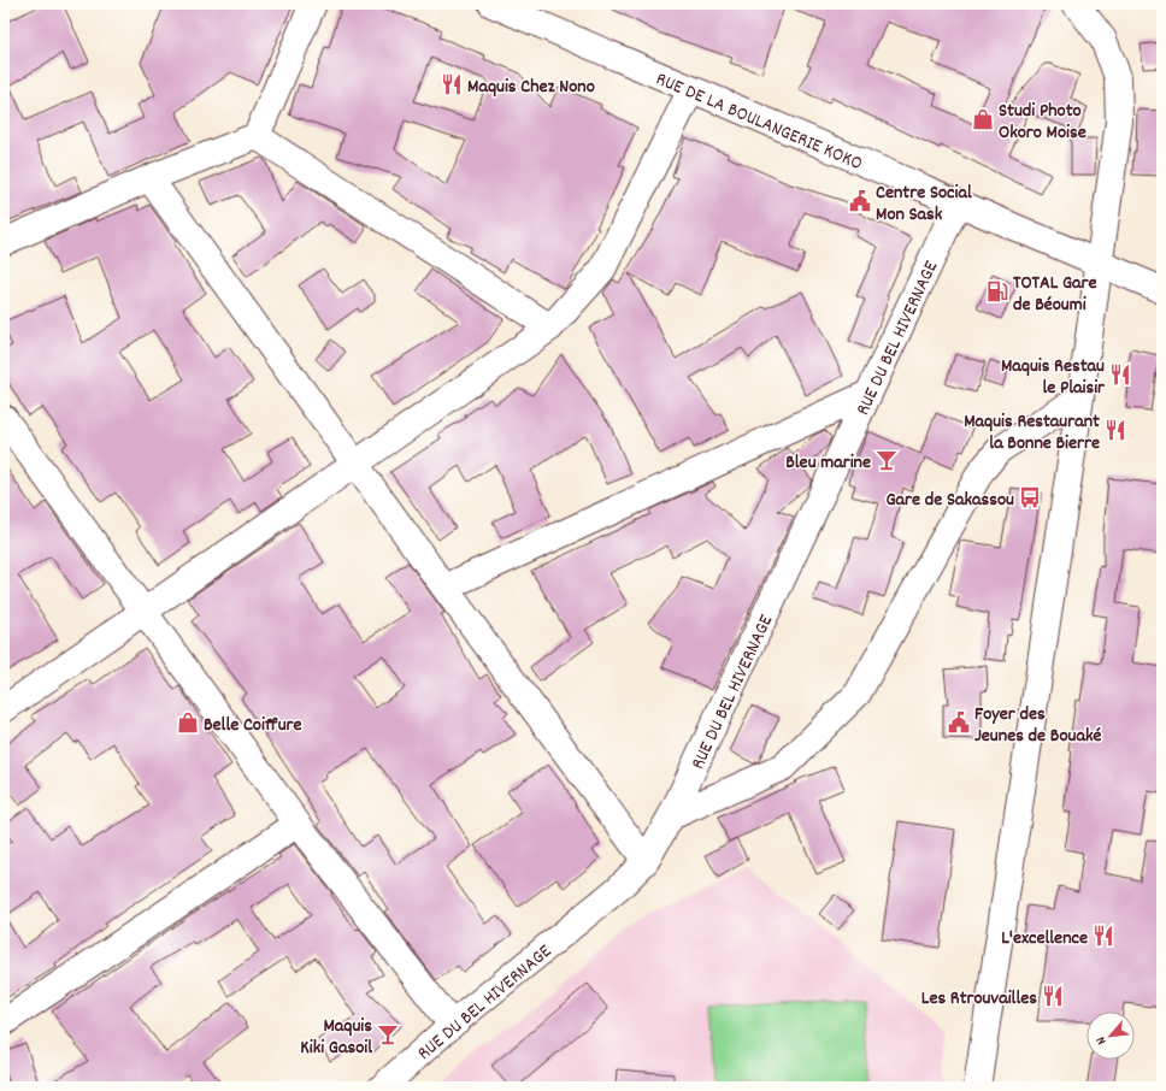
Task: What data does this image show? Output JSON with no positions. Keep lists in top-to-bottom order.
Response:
{
  "streets": {
    "street": ["RUE DE LA BOULANGERIE KOKO", "RUE DU BEL HIVERNAGE"]
  },
  "crossings": [
    ["RUE DE LA BOULANGERIE KOKO", "RUE DU BEL HIVERNAGE"]
  ],
  "places": {
    "restaurant": [
      "Maquis Chez Nono",
      "Maquis Restau le Plaisir",
      "Maquis Restaurant la Bonne Bierre",
      "L'excellence",
      "Les Rtrouvailles"
    ],
    "shop": ["Studi Photo Okoro Moise", "Belle Coiffure"],
    "public building": ["Centre Social Mon Sask", "Foyer des Jeunes de Bouaké"],
    "fuel station": ["TOTAL Gare de Béoumi"],
    "bar": ["Bleu marine", "Maquis Kiki Gasoil"],
    "bus stop": ["Gare de Sakassou"]
  },
  "north": "bottom left"
}
